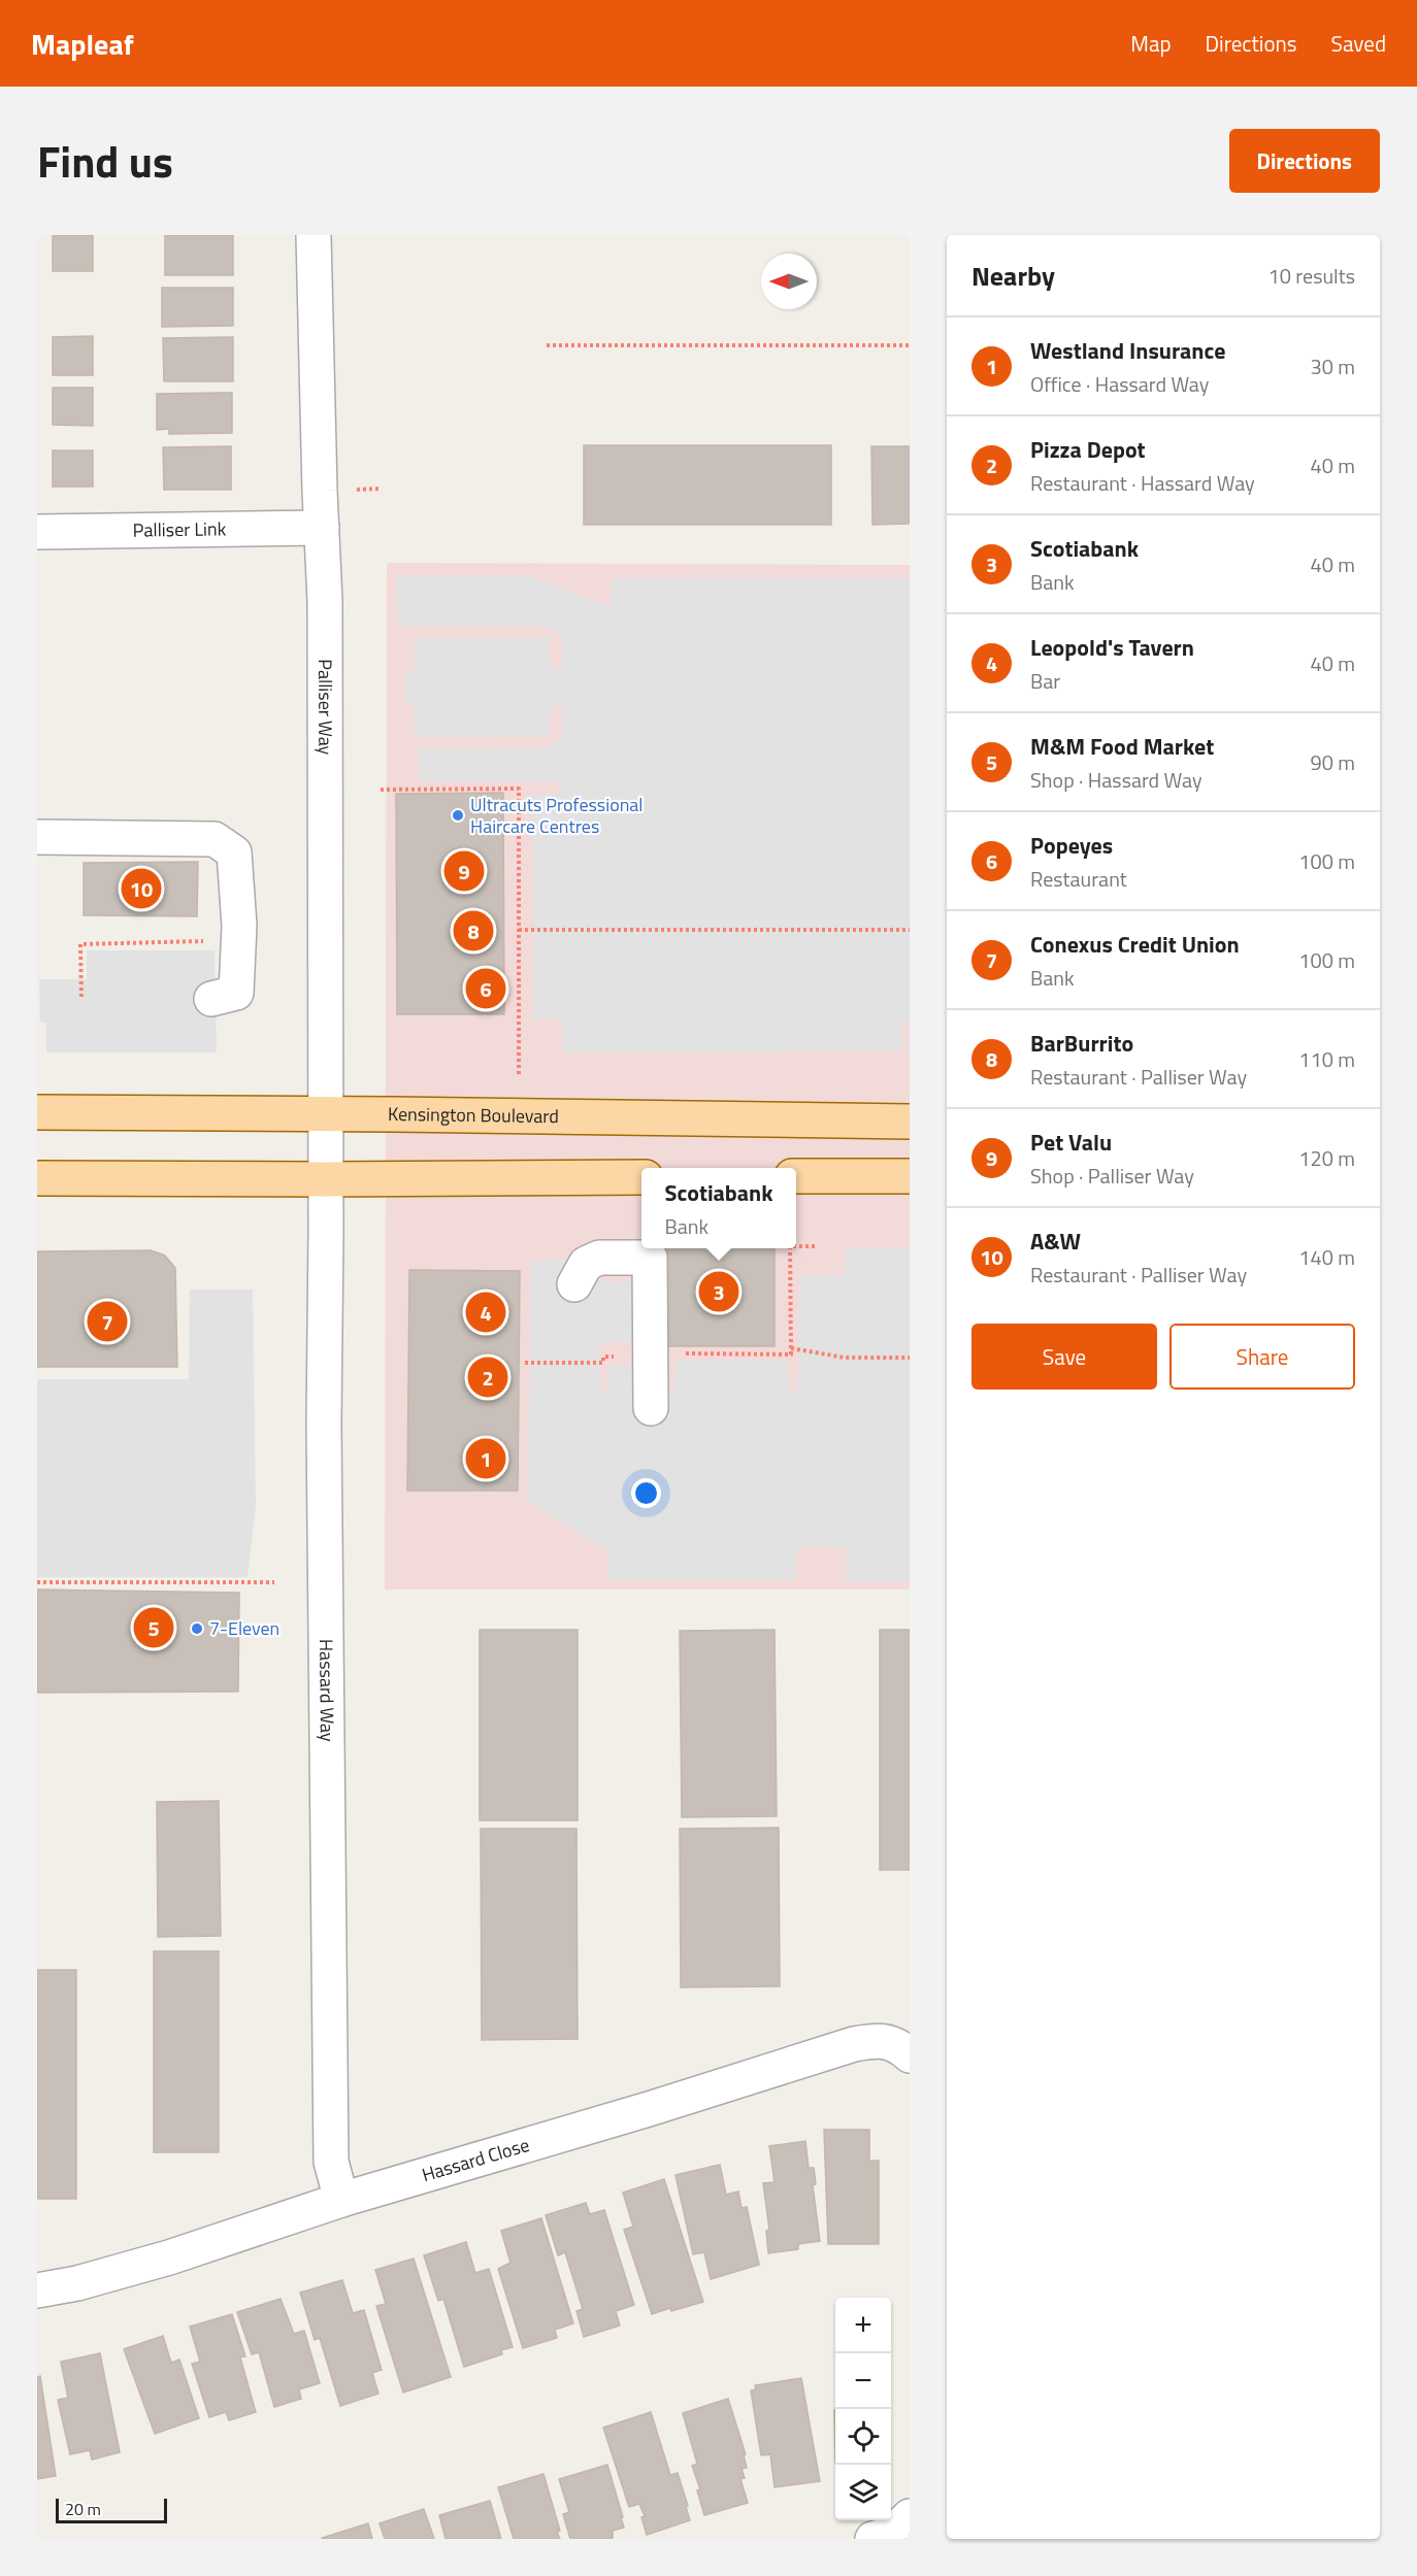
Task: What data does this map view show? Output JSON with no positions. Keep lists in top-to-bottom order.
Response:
{
  "streets": {
    "main road": ["Kensington Boulevard"],
    "street": [
      "Palliser Link",
      "Palliser Way",
      "Hassard Way",
      "Hassard Close"
    ]
  },
  "crossings": [
    ["Palliser Link", "Palliser Way"],
    ["Palliser Way", "Kensington Boulevard"],
    ["Palliser Way", "Hassard Way"],
    ["Hassard Way", "Hassard Close"]
  ],
  "places": ["Ultracuts Professional Haircare Centres", "7-Eleven"],
  "scale_bar": "20 m",
  "north": "left",
  "page": {
    "header": "Mapleaf",
    "nav": ["Map", "Directions", "Saved"],
    "title": "Find us",
    "buttons": [
      "Directions",
      ["Save", "Share"]
    ],
    "heading": ["Nearby", "10 results"],
    "list": [
      {
        "mark": "1",
        "name": "Westland Insurance",
        "note": "Office · Hassard Way",
        "value": "30 m"
      },
      {
        "mark": "2",
        "name": "Pizza Depot",
        "note": "Restaurant · Hassard Way",
        "value": "40 m"
      },
      {
        "mark": "3",
        "name": "Scotiabank",
        "note": "Bank",
        "value": "40 m"
      },
      {
        "mark": "4",
        "name": "Leopold's Tavern",
        "note": "Bar",
        "value": "40 m"
      },
      {
        "mark": "5",
        "name": "M&M Food Market",
        "note": "Shop · Hassard Way",
        "value": "90 m"
      },
      {
        "mark": "6",
        "name": "Popeyes",
        "note": "Restaurant",
        "value": "100 m"
      },
      {
        "mark": "7",
        "name": "Conexus Credit Union",
        "note": "Bank",
        "value": "100 m"
      },
      {
        "mark": "8",
        "name": "BarBurrito",
        "note": "Restaurant · Palliser Way",
        "value": "110 m"
      },
      {
        "mark": "9",
        "name": "Pet Valu",
        "note": "Shop · Palliser Way",
        "value": "120 m"
      },
      {
        "mark": "10",
        "name": "A&W",
        "note": "Restaurant · Palliser Way",
        "value": "140 m"
      }
    ],
    "pins": [
      "9",
      "10",
      "8",
      "6",
      "3",
      "4",
      "7",
      "2",
      "1",
      "5"
    ],
    "popup": ["Scotiabank", "Bank"],
    "map_buttons": ["+", "−"],
    "scale": "20 m"
  }
}
